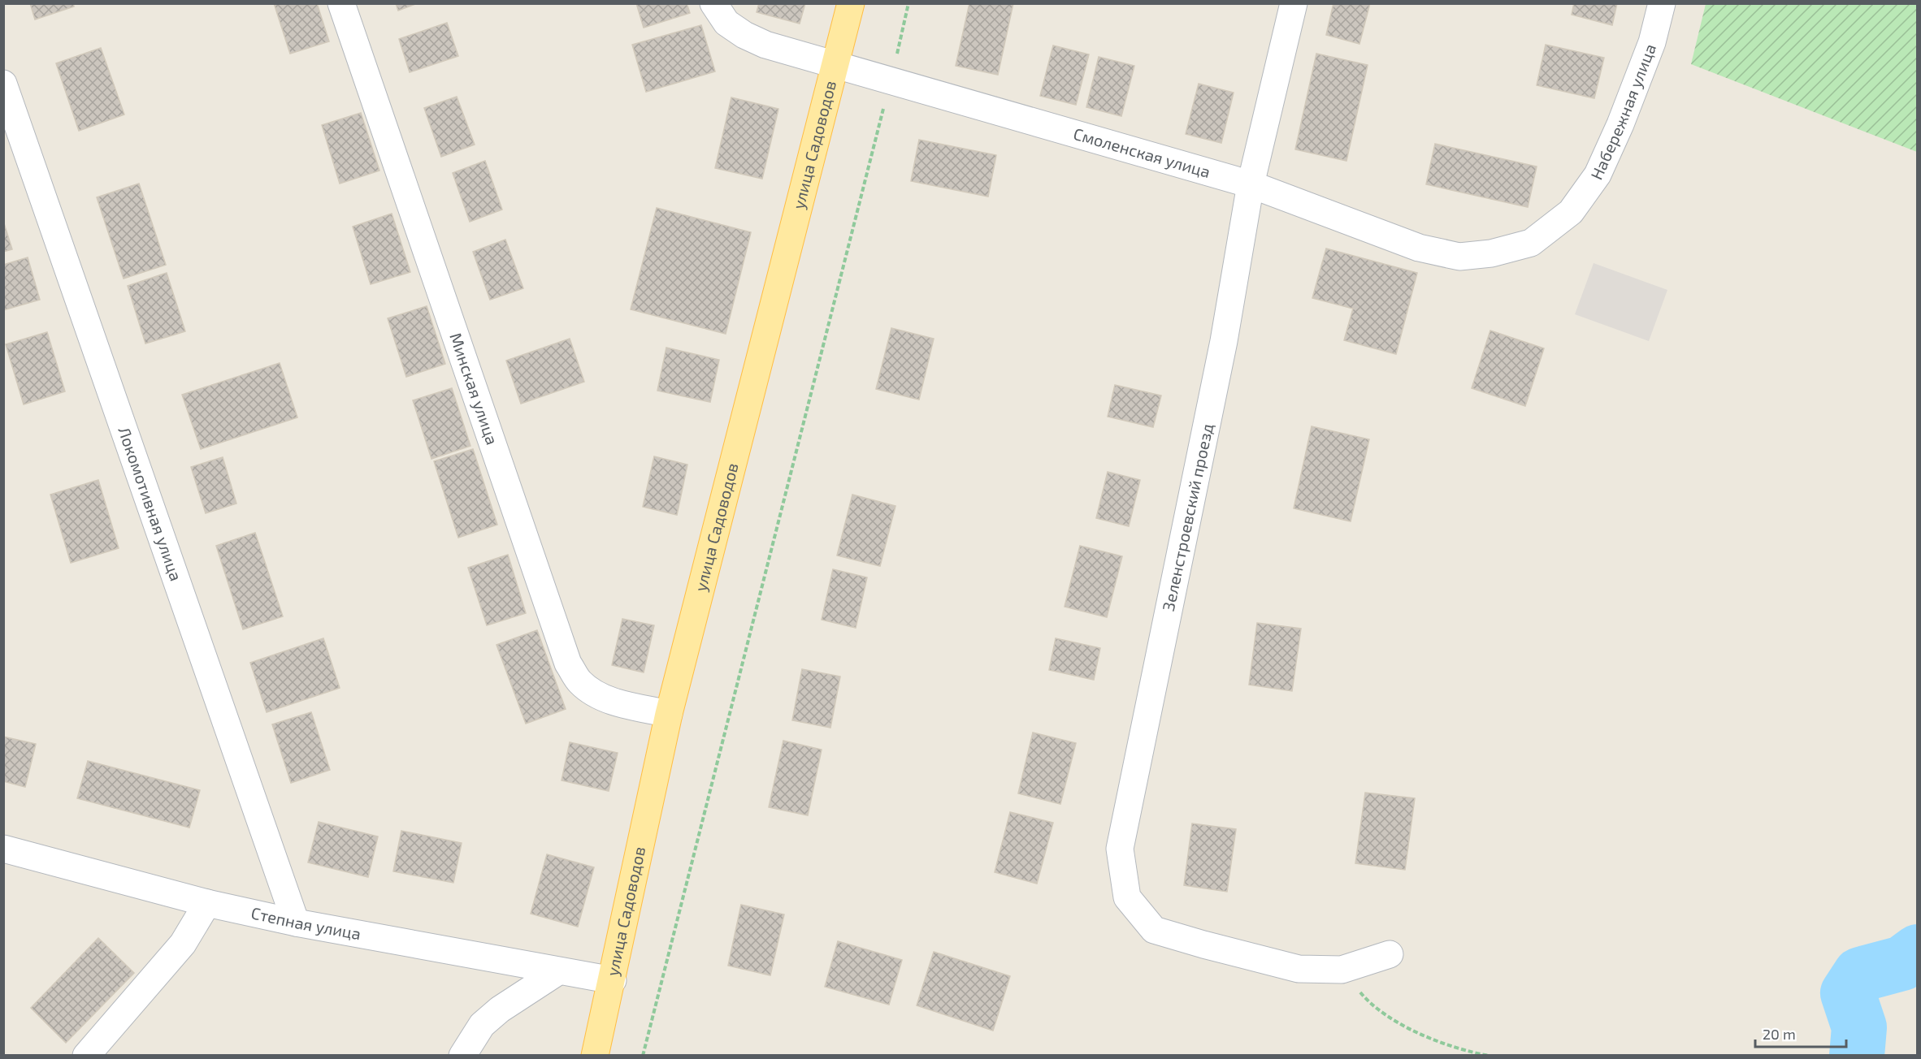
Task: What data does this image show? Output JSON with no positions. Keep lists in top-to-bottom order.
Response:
{
  "streets": {
    "main road": ["улица Садоводов"],
    "street": [
      "Набережная улица",
      "Смоленская улица",
      "Минская улица",
      "Локомотивная улица",
      "Зеленстроевский проезд",
      "Степная улица"
    ]
  },
  "crossings": [
    ["Набережная улица", "Смоленская улица"],
    ["улица Садоводов", "Смоленская улица"],
    ["улица Садоводов", "Минская улица"],
    ["улица Садоводов", "Степная улица"],
    ["Смоленская улица", "Зеленстроевский проезд"],
    ["Локомотивная улица", "Степная улица"]
  ],
  "scale_bar": "20 m"
}
